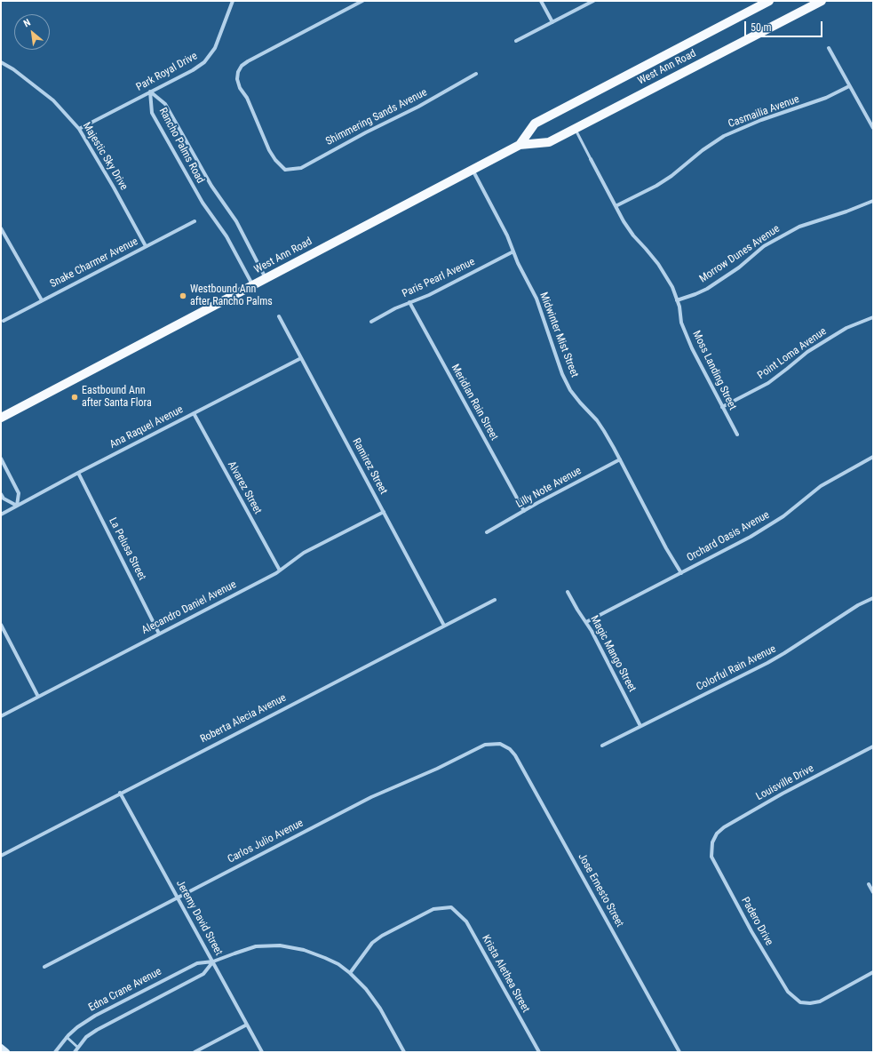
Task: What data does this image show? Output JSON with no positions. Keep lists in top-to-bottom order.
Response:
{
  "streets": {
    "main road": ["West Ann Road"],
    "street": [
      "Park Royal Drive",
      "Casmailia Avenue",
      "Shimmering Sands Avenue",
      "Rancho Palms Road",
      "Majestic Sky Drive",
      "Morrow Dunes Avenue",
      "Snake Charmer Avenue",
      "Paris Pearl Avenue",
      "Midwinter Mist Street",
      "Point Loma Avenue",
      "Moss Landing Street",
      "Meridian Rain Street",
      "Ana Raquel Avenue",
      "Ramirez Street",
      "Alvarez Street",
      "Lilly Note Avenue",
      "Orchard Oasis Avenue",
      "La Pelusa Street",
      "Alecandro Daniel Avenue",
      "Magic Mango Street",
      "Colorful Rain Avenue",
      "Roberta Alecia Avenue",
      "Louisville Drive",
      "Carlos Julio Avenue",
      "Jose Ernesto Street",
      "Jeremy David Street",
      "Padero Drive",
      "Krista Alethea Street",
      "Edna Crane Avenue"
    ]
  },
  "crossings": [
    ["West Ann Road", "Rancho Palms Road"],
    ["West Ann Road", "Midwinter Mist Street"],
    ["West Ann Road", "Moss Landing Street"],
    ["Park Royal Drive", "Rancho Palms Road"],
    ["Park Royal Drive", "Majestic Sky Drive"],
    ["Casmailia Avenue", "Moss Landing Street"],
    ["Majestic Sky Drive", "Snake Charmer Avenue"],
    ["Morrow Dunes Avenue", "Moss Landing Street"],
    ["Paris Pearl Avenue", "Midwinter Mist Street"],
    ["Paris Pearl Avenue", "Meridian Rain Street"],
    ["Midwinter Mist Street", "Lilly Note Avenue"],
    ["Midwinter Mist Street", "Orchard Oasis Avenue"],
    ["Point Loma Avenue", "Moss Landing Street"],
    ["Meridian Rain Street", "Lilly Note Avenue"],
    ["Ana Raquel Avenue", "Ramirez Street"],
    ["Ana Raquel Avenue", "Alvarez Street"],
    ["Ana Raquel Avenue", "La Pelusa Street"],
    ["Ramirez Street", "Alecandro Daniel Avenue"],
    ["Ramirez Street", "Roberta Alecia Avenue"],
    ["Alvarez Street", "Alecandro Daniel Avenue"],
    ["Orchard Oasis Avenue", "Magic Mango Street"],
    ["La Pelusa Street", "Alecandro Daniel Avenue"],
    ["Magic Mango Street", "Colorful Rain Avenue"],
    ["Roberta Alecia Avenue", "Jeremy David Street"],
    ["Louisville Drive", "Padero Drive"],
    ["Carlos Julio Avenue", "Jose Ernesto Street"],
    ["Carlos Julio Avenue", "Jeremy David Street"],
    ["Jeremy David Street", "Edna Crane Avenue"],
    ["Krista Alethea Street", "Edna Crane Avenue"]
  ],
  "places": ["Westbound Ann after Rancho Palms", "Eastbound Ann after Santa Flora"],
  "scale_bar": "50 m",
  "north": "top left"
}
